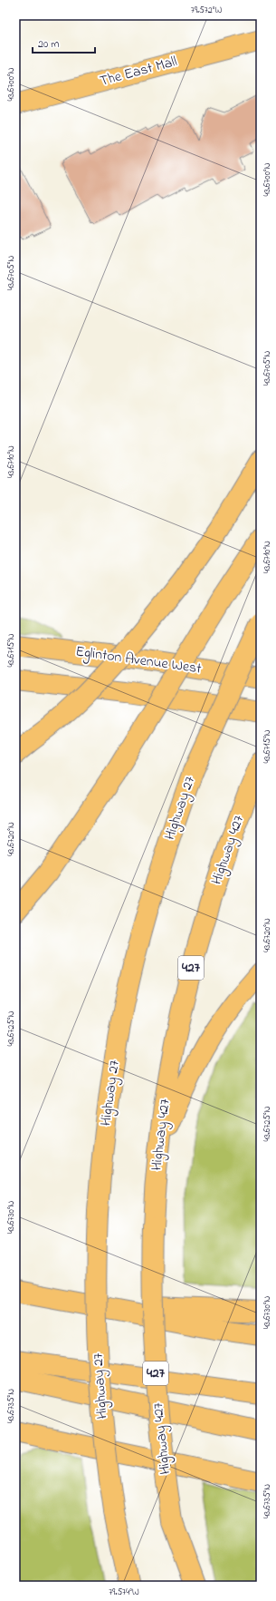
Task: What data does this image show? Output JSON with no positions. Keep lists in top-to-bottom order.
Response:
{
  "streets": {
    "main road": [
      "The East Mall",
      "Eglinton Avenue West",
      "Highway 27",
      "Highway 427",
      "427"
    ]
  },
  "scale_bar": "20 m",
  "coordinates": [
    "79.572°W",
    "43.6700°N",
    "43.6705°N",
    "43.6710°N",
    "43.6715°N",
    "43.6720°N",
    "43.6725°N",
    "43.6730°N",
    "43.6735°N",
    "79.574°W"
  ]
}
